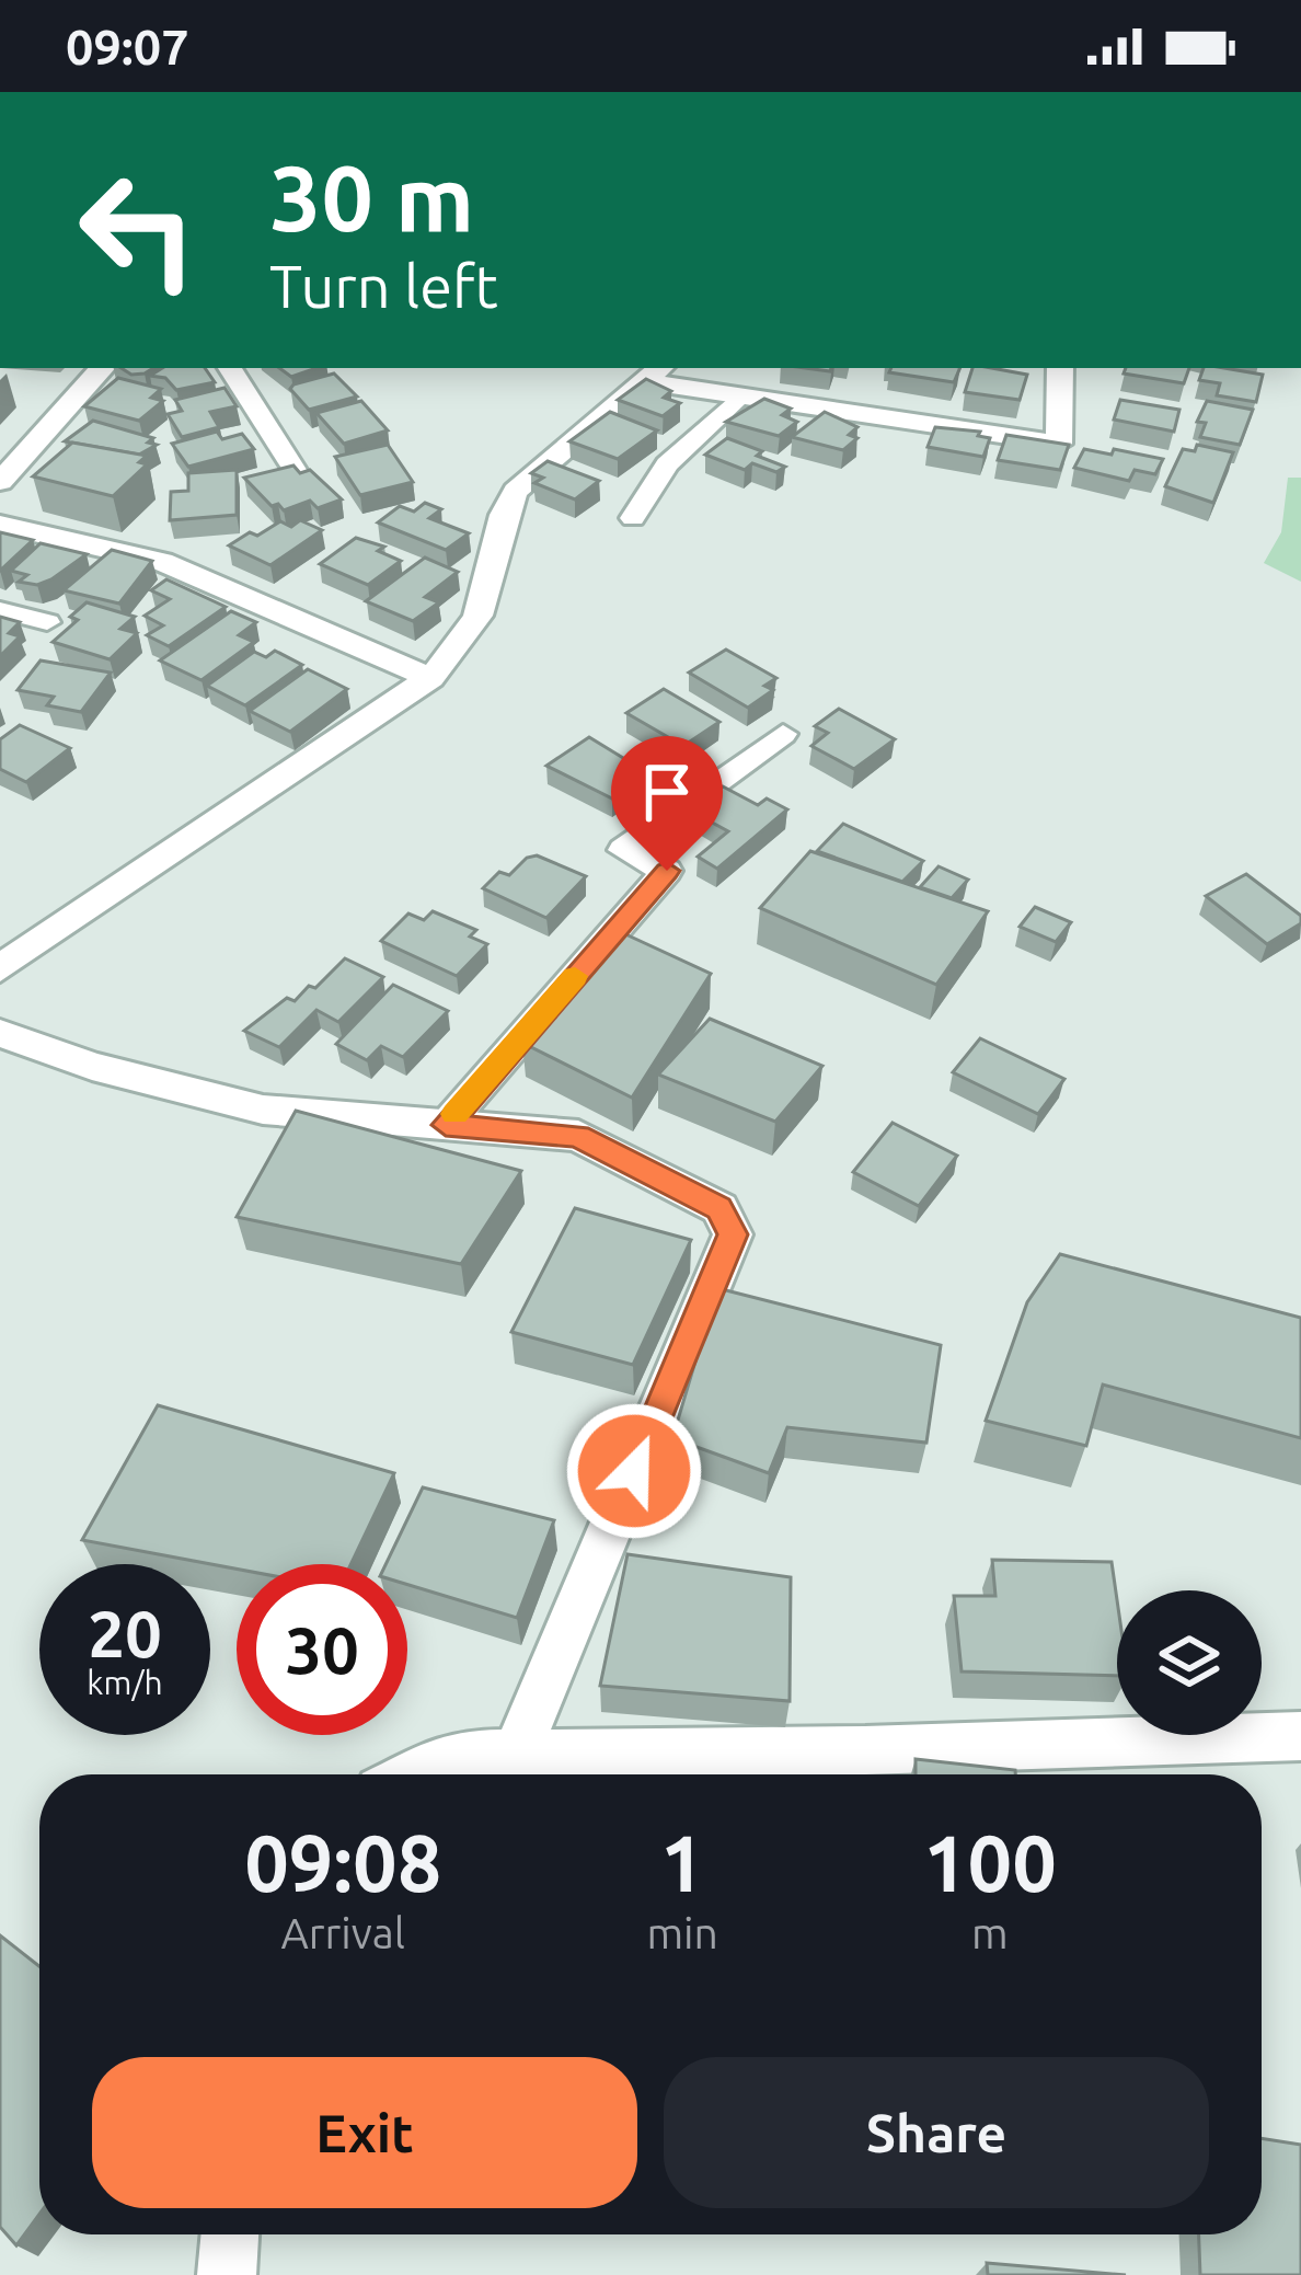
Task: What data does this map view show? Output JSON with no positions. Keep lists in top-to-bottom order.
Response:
{
  "page": {
    "status": "09:07",
    "turn": ["30 m", "Turn left"],
    "speed": "20 km/h",
    "limit": "30",
    "eta": [
      "09:08",
      "Arrival",
      "1",
      "min",
      "100",
      "m"
    ],
    "buttons": ["Exit", "Share"]
  }
}
